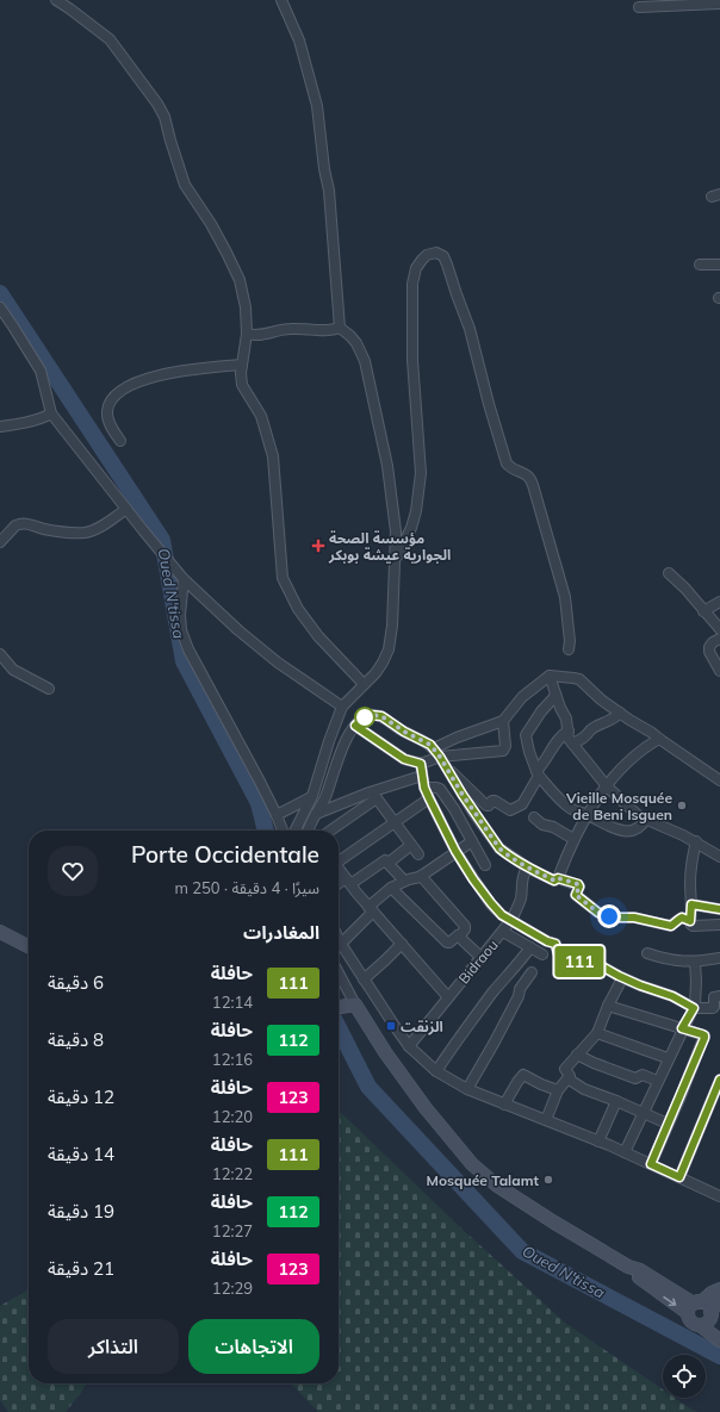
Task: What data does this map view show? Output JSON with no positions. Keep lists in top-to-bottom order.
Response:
{
  "streets": {
    "street": ["Bidraou"]
  },
  "water": ["Oued N'tissa"],
  "places": {
    "health": ["مؤسسة الصحة الجوارية عيشة بوبكر"],
    "other": ["Vieille Mosquée de Beni Isguen", "Mosquée Talamt"],
    "transit": ["الزنقت"]
  },
  "lines": ["bus line 111"],
  "page": {
    "on_map": "111",
    "heading": [
      ["Porte Occidentale", "سيرًا · 4 دقيقة · 250 m"],
      "المغادرات"
    ],
    "list": [
      {
        "mark": "111",
        "name": "حافلة",
        "note": "12:14",
        "value": "6 دقيقة"
      },
      {
        "mark": "112",
        "name": "حافلة",
        "note": "12:16",
        "value": "8 دقيقة"
      },
      {
        "mark": "123",
        "name": "حافلة",
        "note": "12:20",
        "value": "12 دقيقة"
      },
      {
        "mark": "111",
        "name": "حافلة",
        "note": "12:22",
        "value": "14 دقيقة"
      },
      {
        "mark": "112",
        "name": "حافلة",
        "note": "12:27",
        "value": "19 دقيقة"
      },
      {
        "mark": "123",
        "name": "حافلة",
        "note": "12:29",
        "value": "21 دقيقة"
      }
    ],
    "buttons": ["الاتجاهات", "التذاكر"]
  }
}
